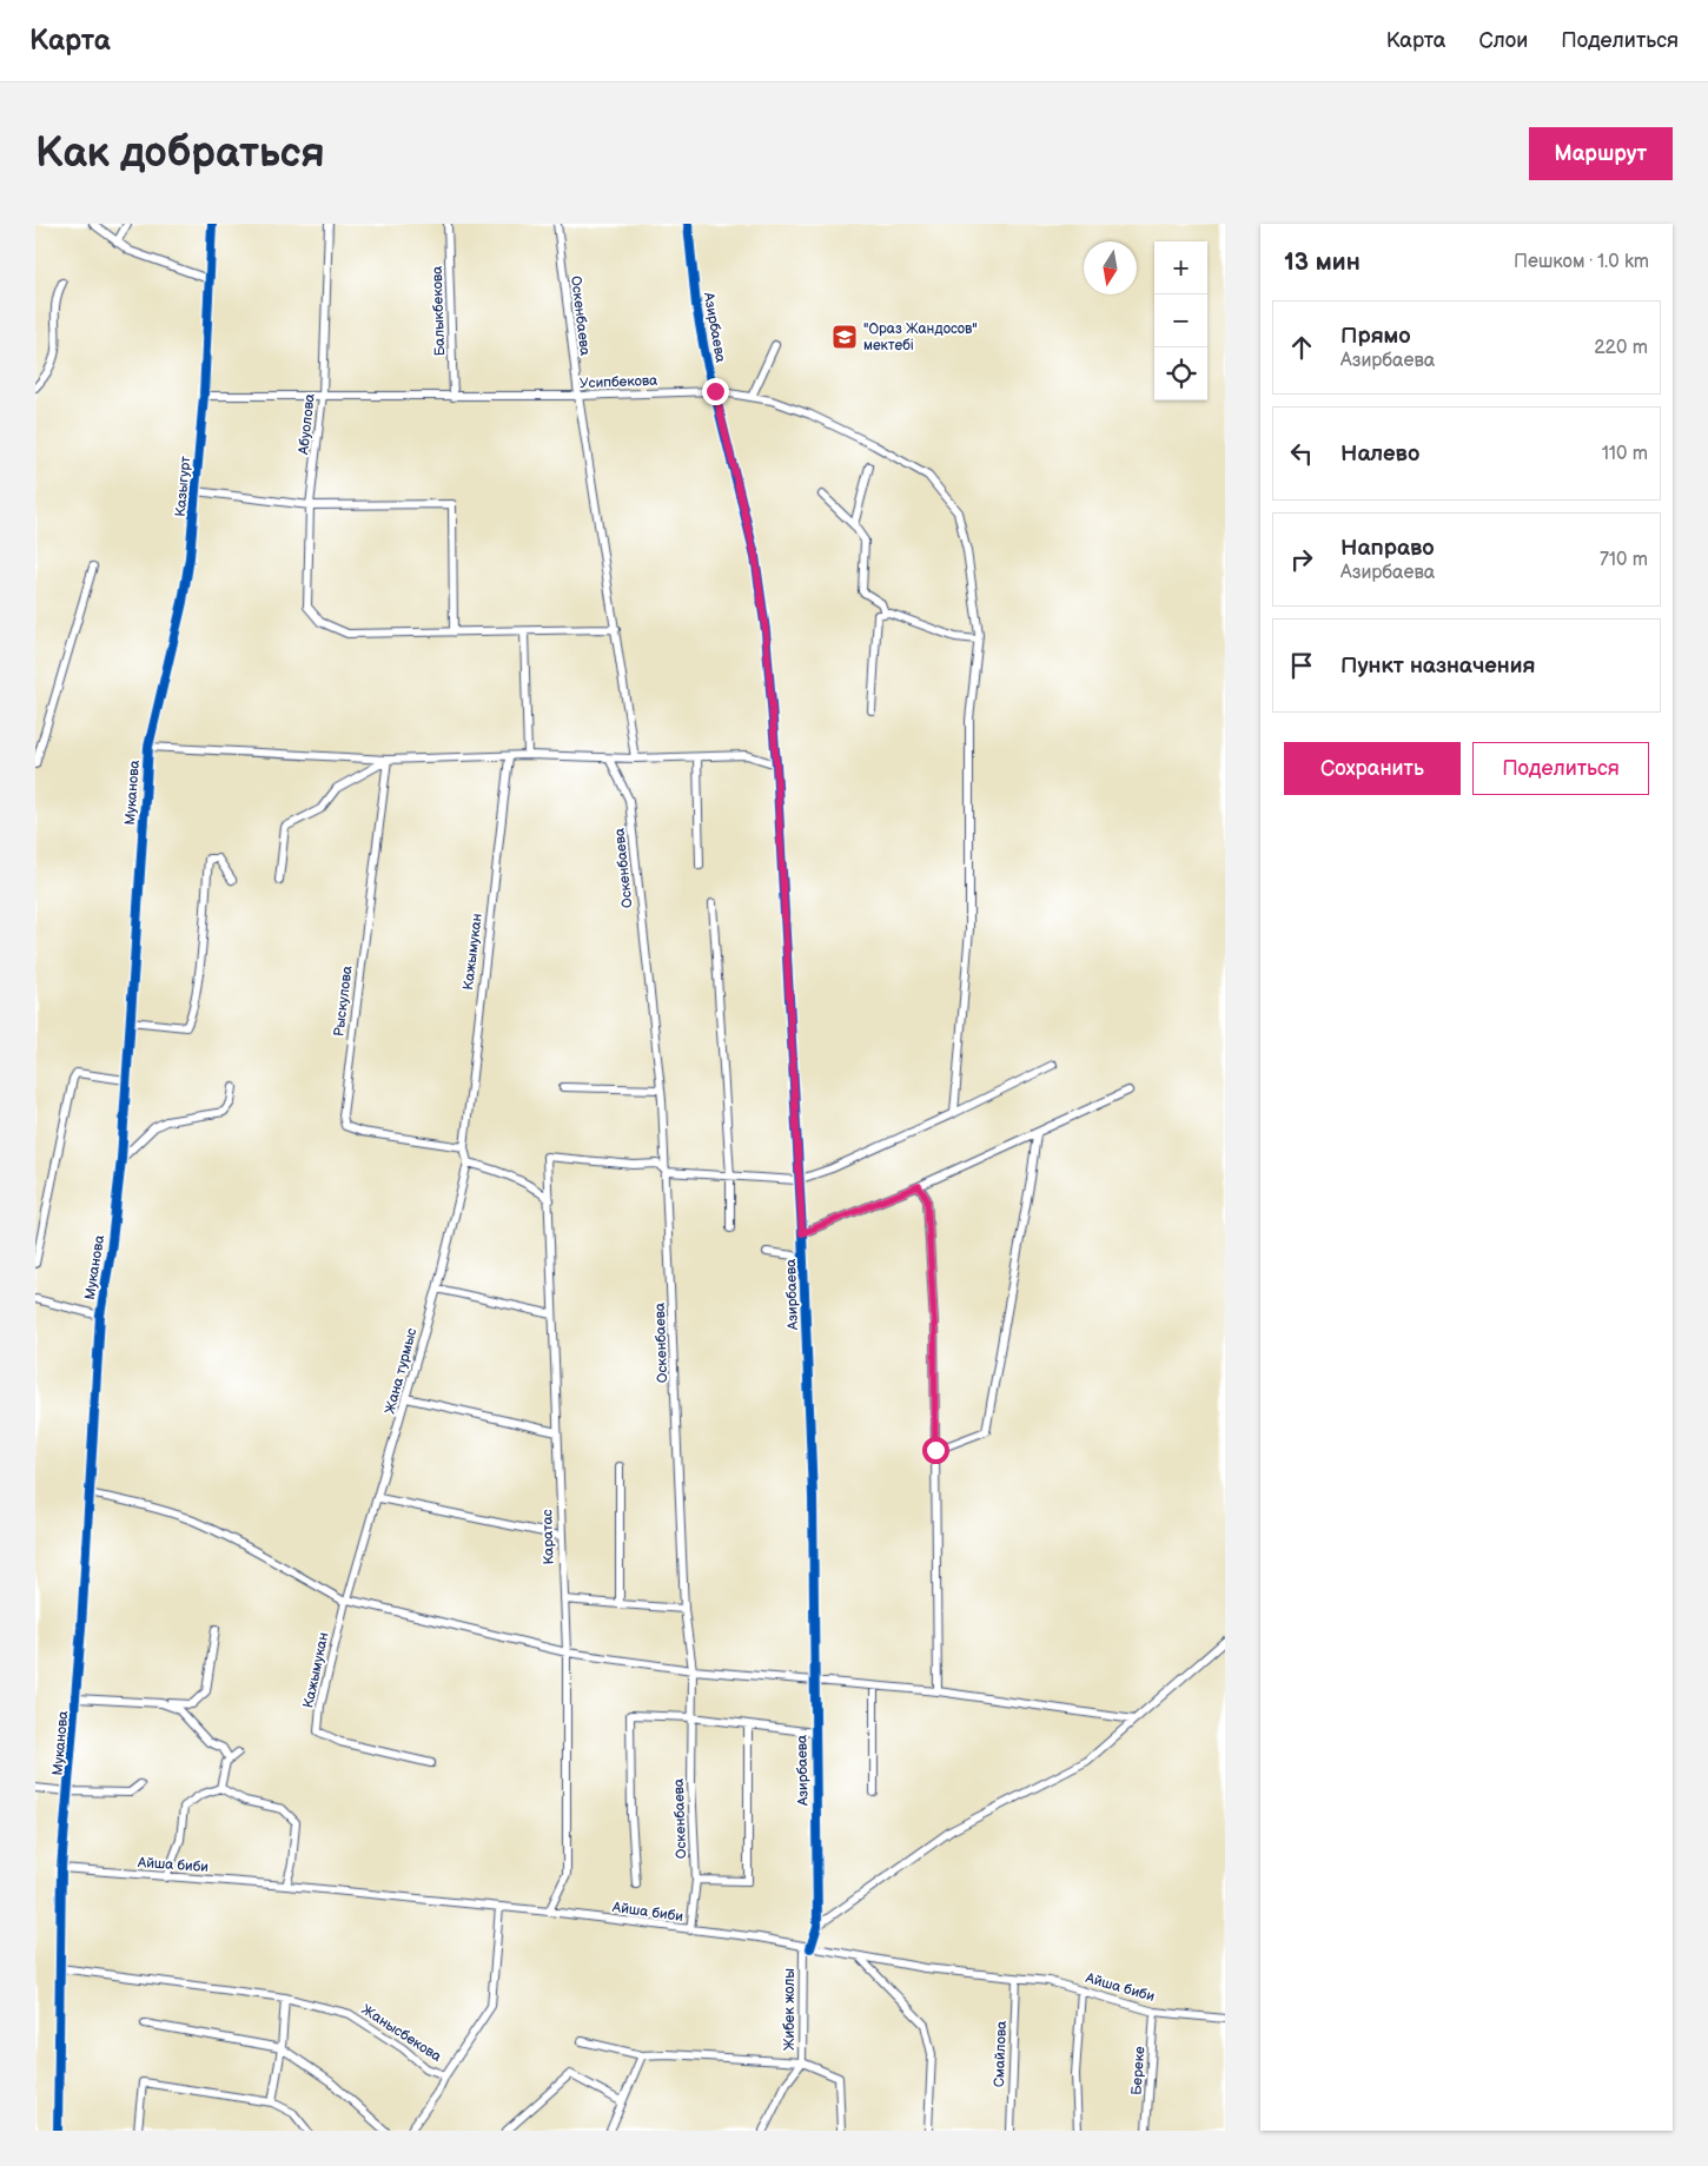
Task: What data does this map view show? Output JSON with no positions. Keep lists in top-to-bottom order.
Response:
{
  "streets": {
    "street": [
      "Балыкбекова",
      "Оскенбаева",
      "Азирбаева",
      "Усипбекова",
      "Абуолова",
      "Казыгурт",
      "Муканова",
      "Кажымукан",
      "Рыскулова",
      "Жана турмыс",
      "Каратас",
      "Айша биби",
      "Жибек жолы",
      "Жанысбекова",
      "Смайлова",
      "Береке"
    ]
  },
  "crossings": [
    ["Балыкбекова", "Усипбекова"],
    ["Оскенбаева", "Усипбекова"],
    ["Оскенбаева", "Каратас"],
    ["Оскенбаева", "Айша биби"],
    ["Азирбаева", "Усипбекова"],
    ["Азирбаева", "Айша биби"],
    ["Азирбаева", "Жибек жолы"],
    ["Усипбекова", "Абуолова"],
    ["Усипбекова", "Казыгурт"],
    ["Казыгурт", "Муканова"],
    ["Муканова", "Айша биби"],
    ["Муканова", "Жанысбекова"],
    ["Кажымукан", "Рыскулова"],
    ["Кажымукан", "Жана турмыс"],
    ["Рыскулова", "Жана турмыс"],
    ["Каратас", "Айша биби"],
    ["Айша биби", "Жибек жолы"],
    ["Айша биби", "Жанысбекова"],
    ["Айша биби", "Смайлова"],
    ["Айша биби", "Береке"]
  ],
  "places": {
    "school or university": ["\"Ораз Жандосов\" мектебі"]
  },
  "north": "bottom",
  "page": {
    "header": "Карта",
    "nav": ["Карта", "Слои", "Поделиться"],
    "buttons": [
      "Маршрут",
      ["Сохранить", "Поделиться"]
    ],
    "title": "Как добраться",
    "heading": ["13 мин", "Пешком · 1.0 km"],
    "map_buttons": ["+", "−"],
    "list": [
      ["Прямо", "Азирбаева", "220 m"],
      ["Налево", "110 m"],
      ["Направо", "Азирбаева", "710 m"],
      "Пункт назначения"
    ]
  }
}
